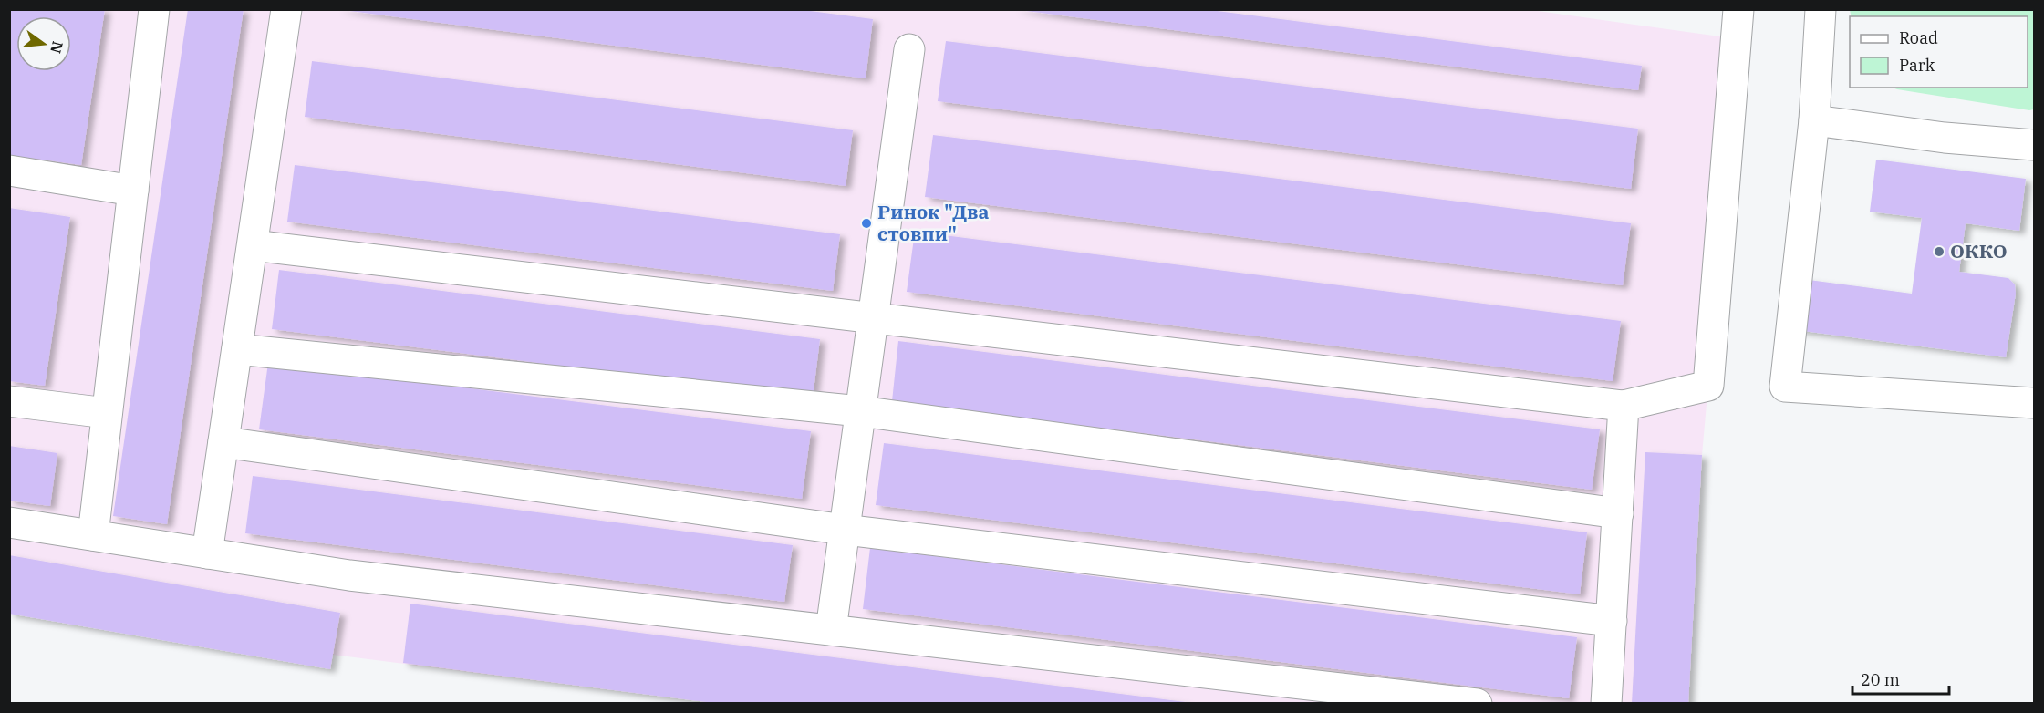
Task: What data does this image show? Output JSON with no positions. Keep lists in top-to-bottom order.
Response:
{
  "places": ["Ринок \"Два стовпи\"", "ОККО"],
  "legend": ["Road", "Park"],
  "scale_bar": "20 m",
  "north": "right"
}
